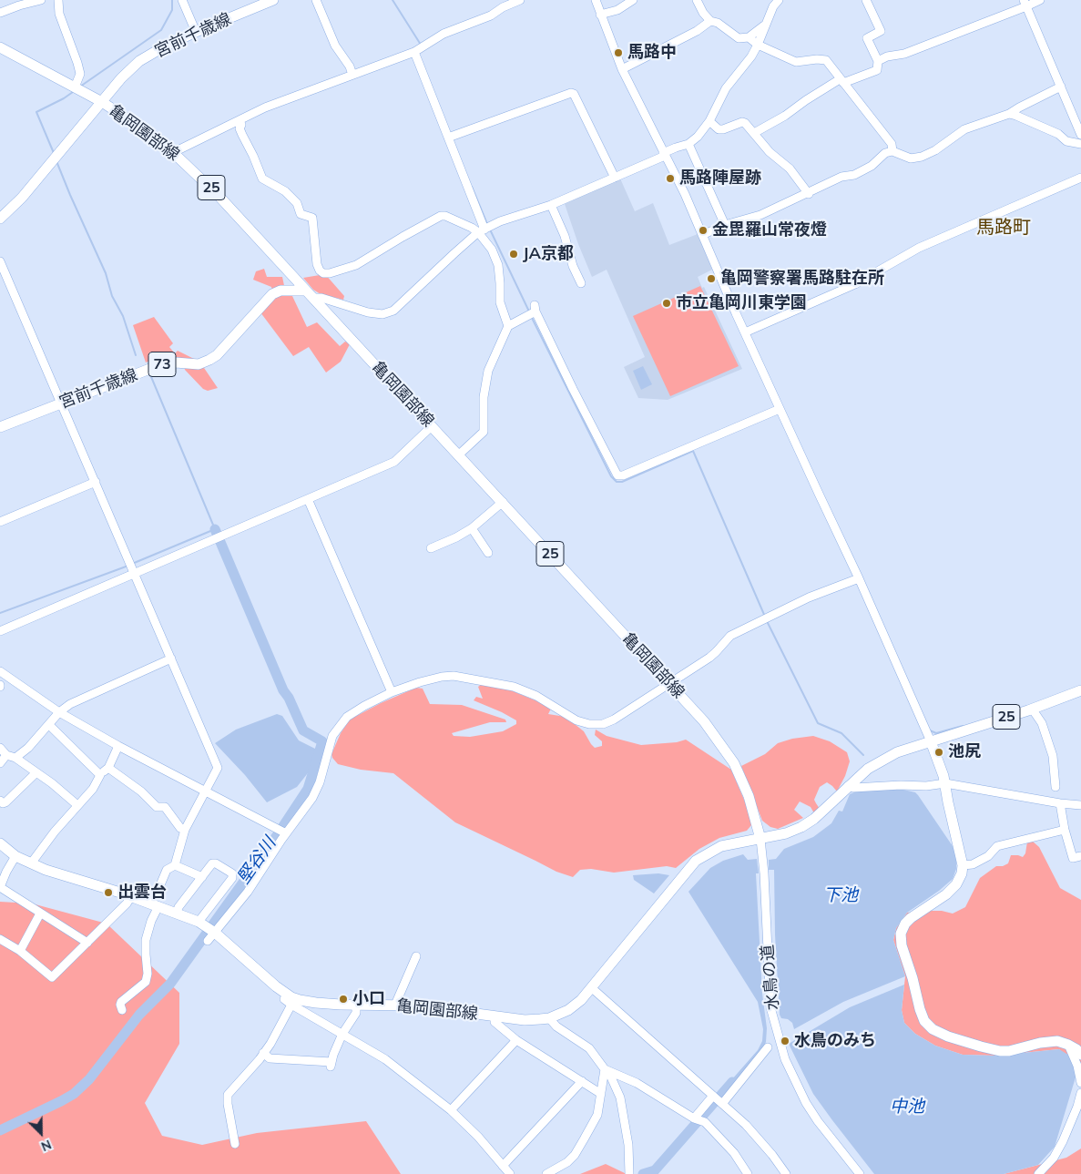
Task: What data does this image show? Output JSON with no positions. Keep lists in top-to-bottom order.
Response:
{
  "streets": {
    "main road": [
      "宮前千歳線",
      "亀岡園部線",
      "25",
      "73"
    ],
    "street": ["水鳥の道"]
  },
  "crossings": [
    ["宮前千歳線", "亀岡園部線"],
    ["亀岡園部線", "水鳥の道"]
  ],
  "districts": ["馬路町"],
  "water": ["堅谷川", "下池", "中池"],
  "places": [
    "馬路中",
    "馬路陣屋跡",
    "金毘羅山常夜燈",
    "JA京都",
    "亀岡警察署馬路駐在所",
    "市立亀岡川東学園",
    "池尻",
    "出雲台",
    "小口",
    "水鳥のみち"
  ],
  "north": "bottom right"
}
